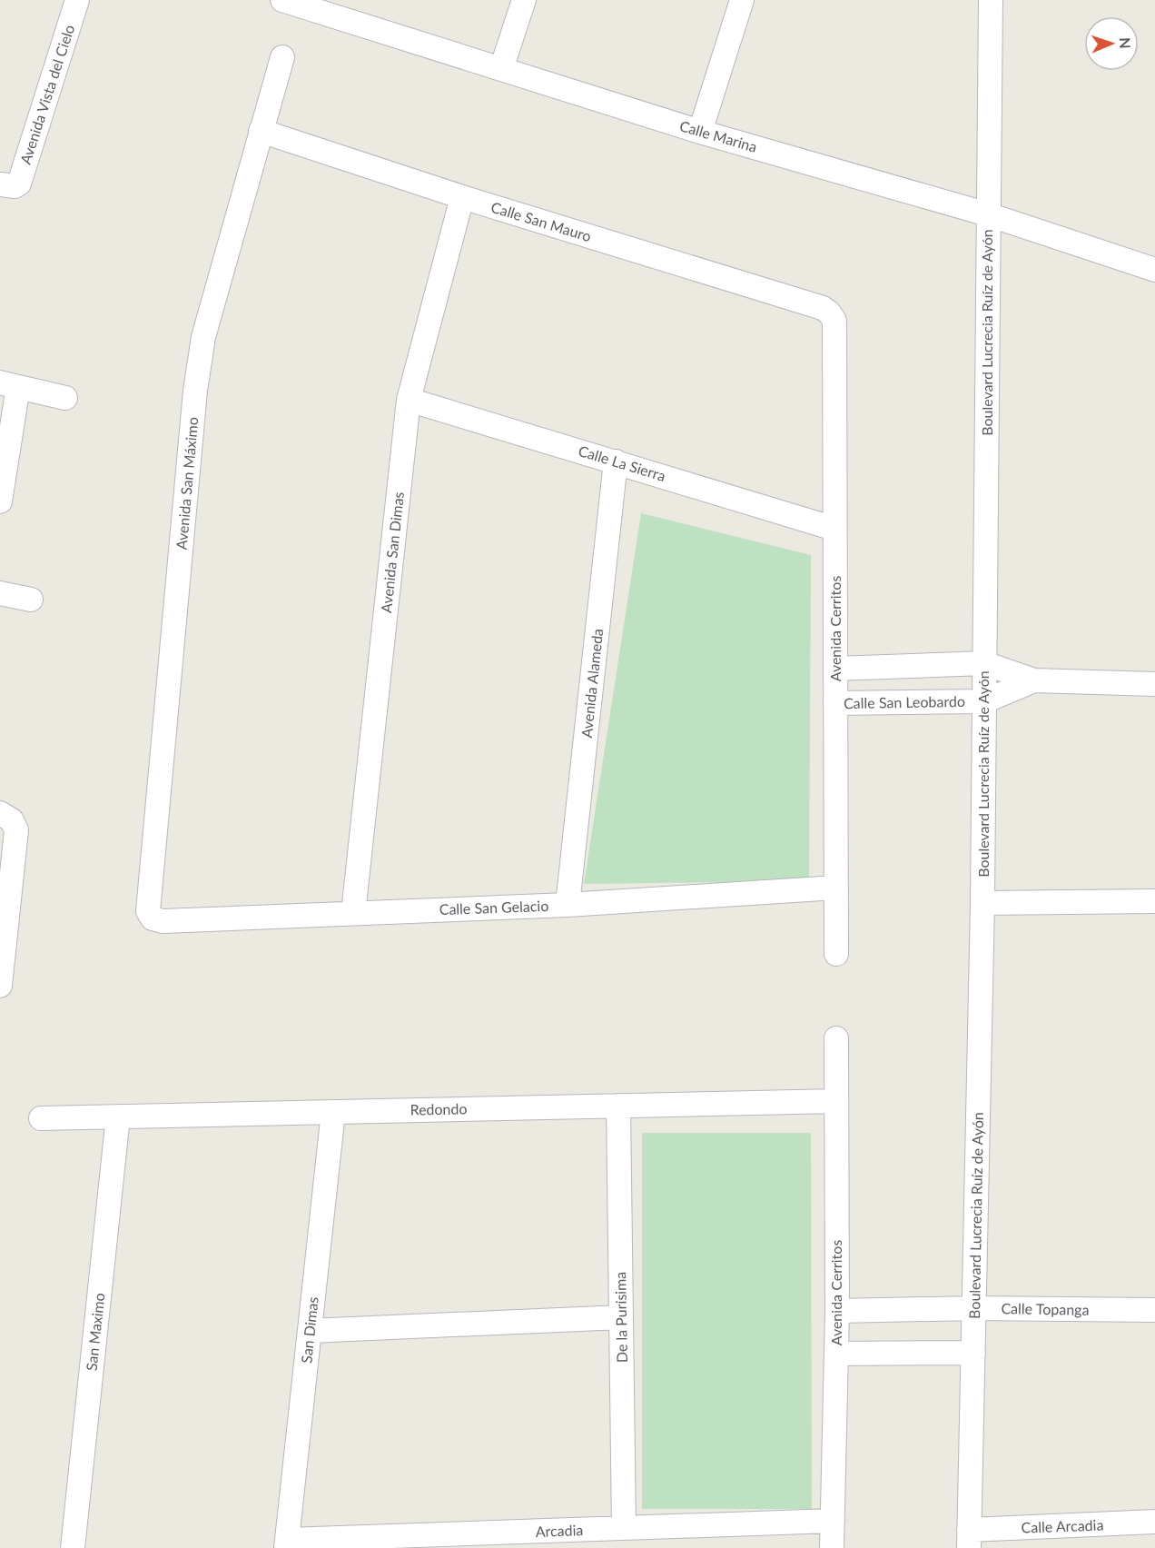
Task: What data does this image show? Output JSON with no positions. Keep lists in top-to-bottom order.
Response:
{
  "streets": {
    "street": [
      "Avenida Vista del Cielo",
      "Calle Marina",
      "Calle San Mauro",
      "Boulevard Lucrecia Ruíz de Ayón",
      "Calle La Sierra",
      "Avenida San Máximo",
      "Avenida San Dimas",
      "Avenida Cerritos",
      "Avenida Alameda",
      "Calle San Leobardo",
      "Calle San Gelacio",
      "Redondo",
      "Calle Topanga",
      "De la Purísima",
      "San Dimas",
      "San Maximo",
      "Calle Arcadia",
      "Arcadia"
    ]
  },
  "crossings": [
    ["Calle Marina", "Boulevard Lucrecia Ruíz de Ayón"],
    ["Calle San Mauro", "Avenida San Máximo"],
    ["Calle San Mauro", "Avenida San Dimas"],
    ["Calle San Mauro", "Avenida Cerritos"],
    ["Boulevard Lucrecia Ruíz de Ayón", "Calle San Leobardo"],
    ["Boulevard Lucrecia Ruíz de Ayón", "Calle Topanga"],
    ["Boulevard Lucrecia Ruíz de Ayón", "Calle Arcadia"],
    ["Calle La Sierra", "Avenida San Dimas"],
    ["Calle La Sierra", "Avenida Cerritos"],
    ["Calle La Sierra", "Avenida Alameda"],
    ["Avenida San Máximo", "Calle San Gelacio"],
    ["Avenida San Dimas", "Calle San Gelacio"],
    ["Avenida Cerritos", "Calle San Leobardo"],
    ["Avenida Cerritos", "Calle San Gelacio"],
    ["Avenida Cerritos", "Redondo"],
    ["Avenida Cerritos", "Calle Topanga"],
    ["Avenida Cerritos", "Arcadia"],
    ["Avenida Alameda", "Calle San Gelacio"],
    ["Redondo", "De la Purísima"],
    ["Redondo", "San Dimas"],
    ["Redondo", "San Maximo"],
    ["De la Purísima", "Arcadia"],
    ["San Dimas", "Arcadia"]
  ],
  "north": "right"
}
